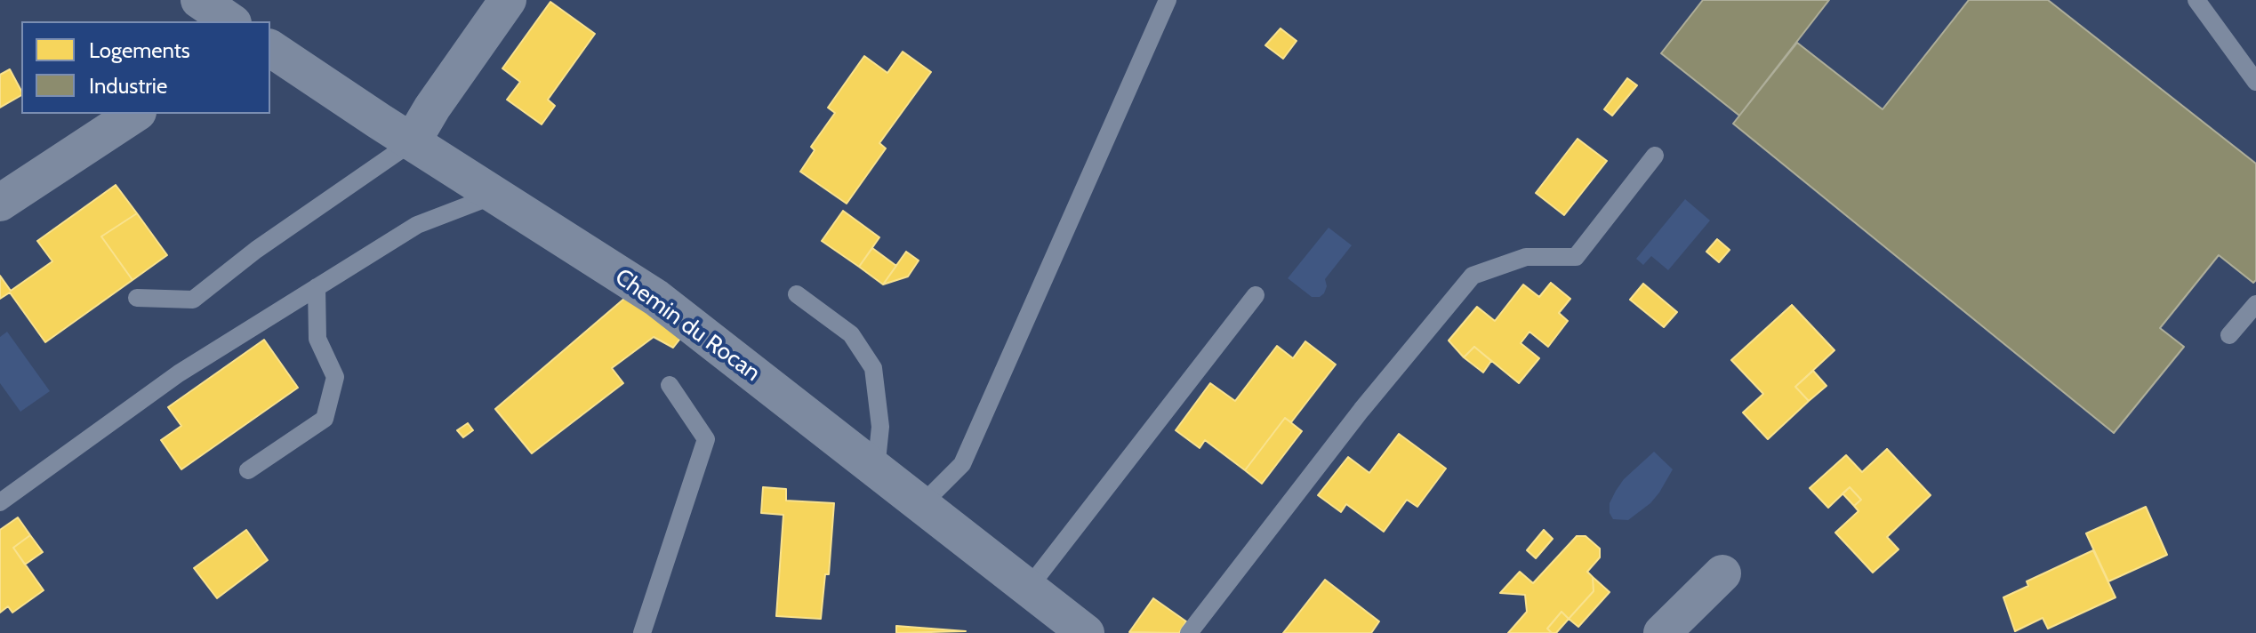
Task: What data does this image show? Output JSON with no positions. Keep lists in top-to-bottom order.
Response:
{
  "streets": {
    "street": ["Chemin du Rocan"]
  },
  "legend": ["Logements", "Industrie"]
}
